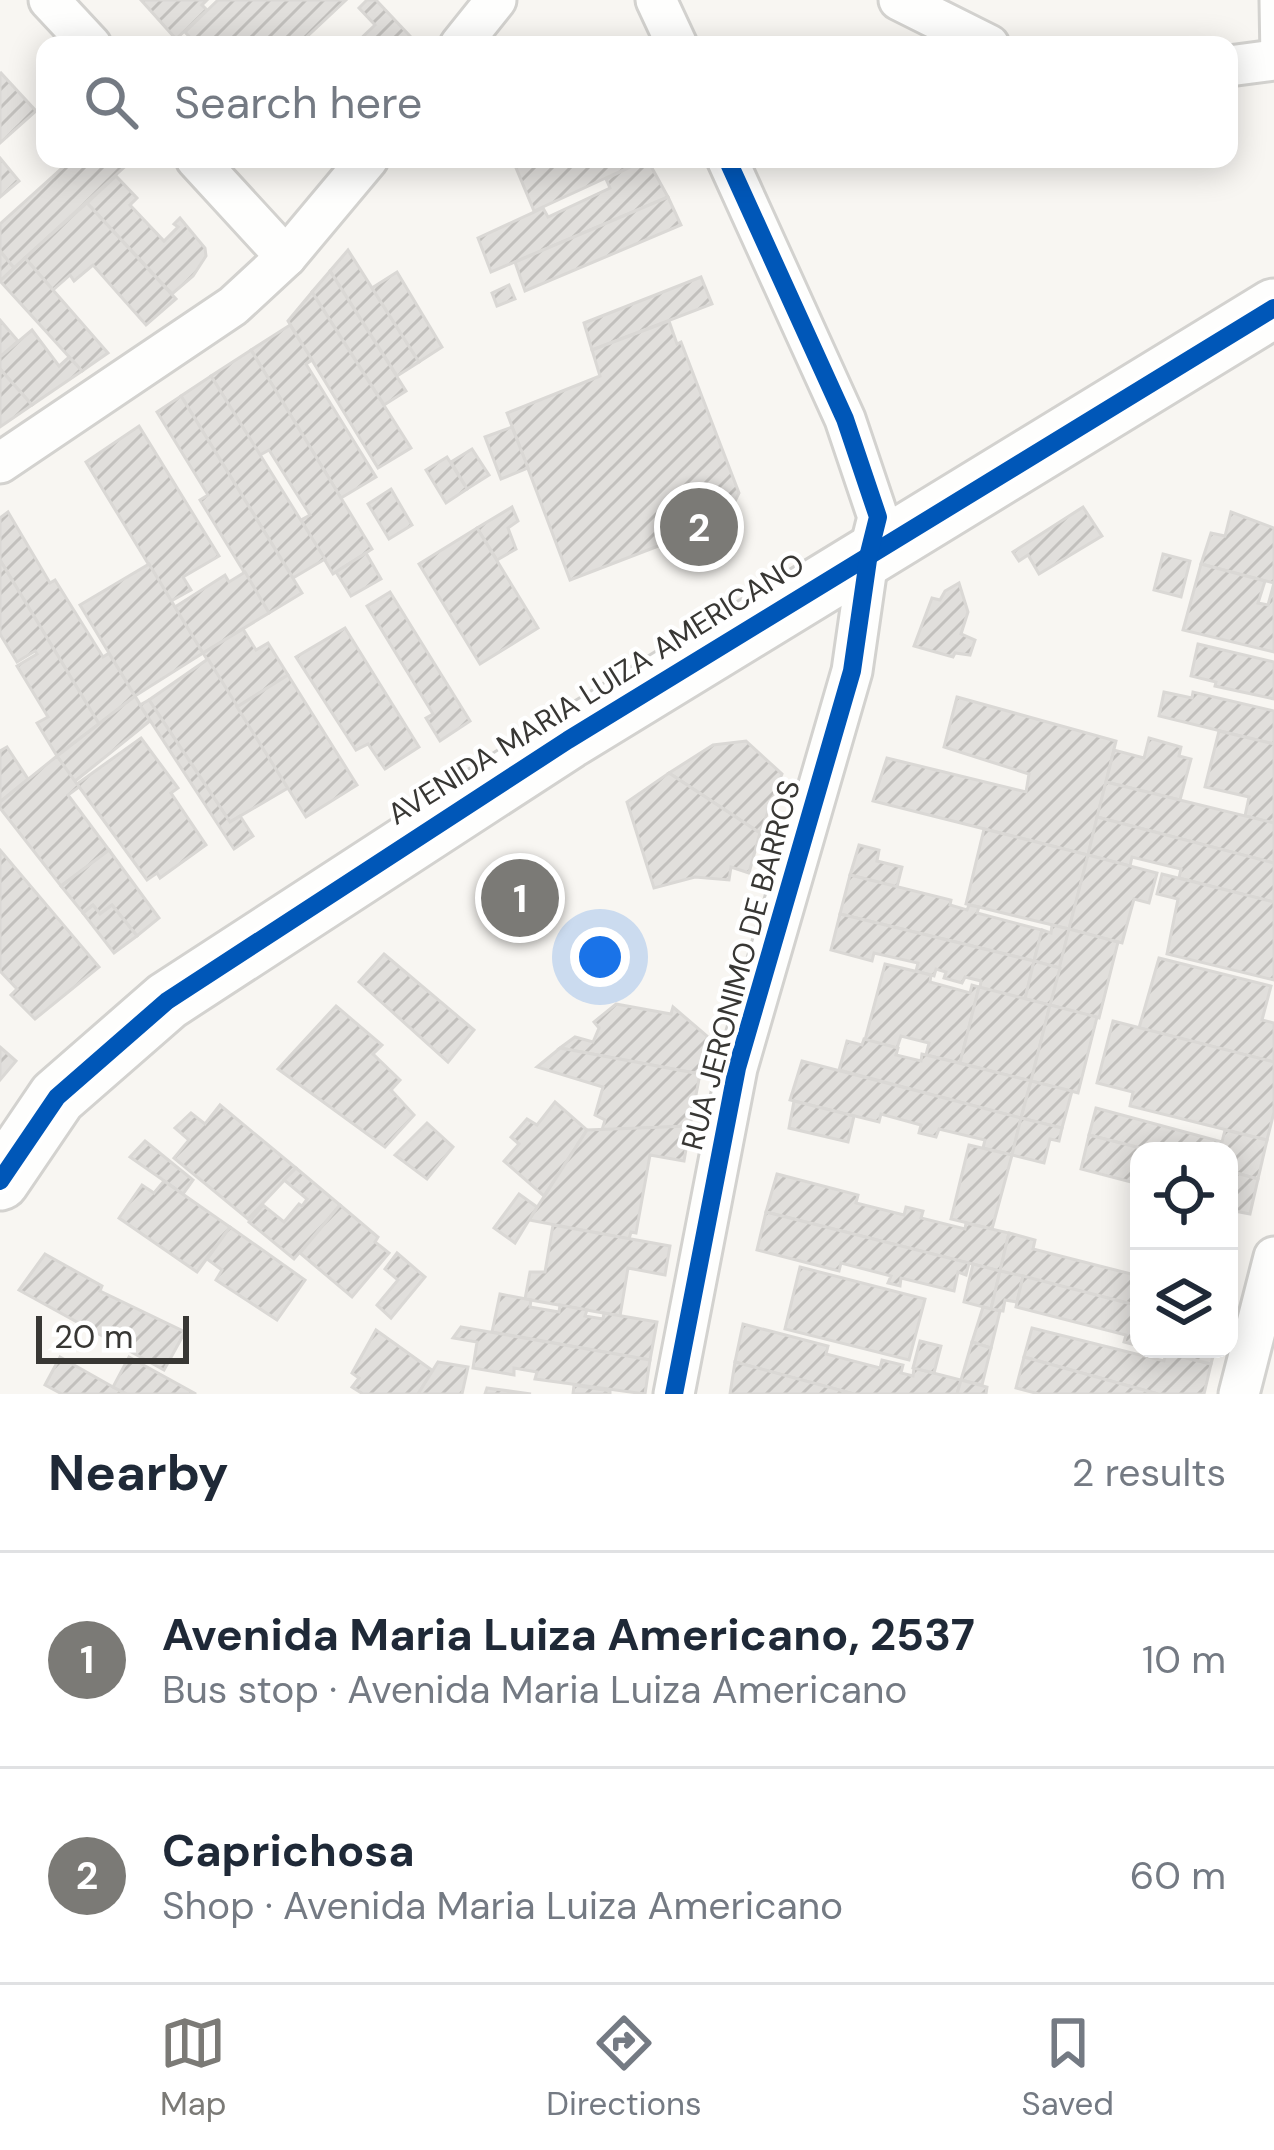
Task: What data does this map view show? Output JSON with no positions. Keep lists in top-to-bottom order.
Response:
{
  "streets": {
    "main road": ["AVENIDA MARIA LUIZA AMERICANO"],
    "street": ["RUA JERONIMO DE BARROS"]
  },
  "crossings": [
    ["AVENIDA MARIA LUIZA AMERICANO", "RUA JERONIMO DE BARROS"]
  ],
  "scale_bar": "20 m",
  "page": {
    "search": "Search here",
    "pins": ["2", "1"],
    "scale": "20 m",
    "heading": ["Nearby", "2 results"],
    "list": [
      {
        "mark": "1",
        "name": "Avenida Maria Luiza Americano, 2537",
        "note": "Bus stop · Avenida Maria Luiza Americano",
        "value": "10 m"
      },
      {
        "mark": "2",
        "name": "Caprichosa",
        "note": "Shop · Avenida Maria Luiza Americano",
        "value": "60 m"
      }
    ],
    "nav": ["Map", "Directions", "Saved"]
  }
}
